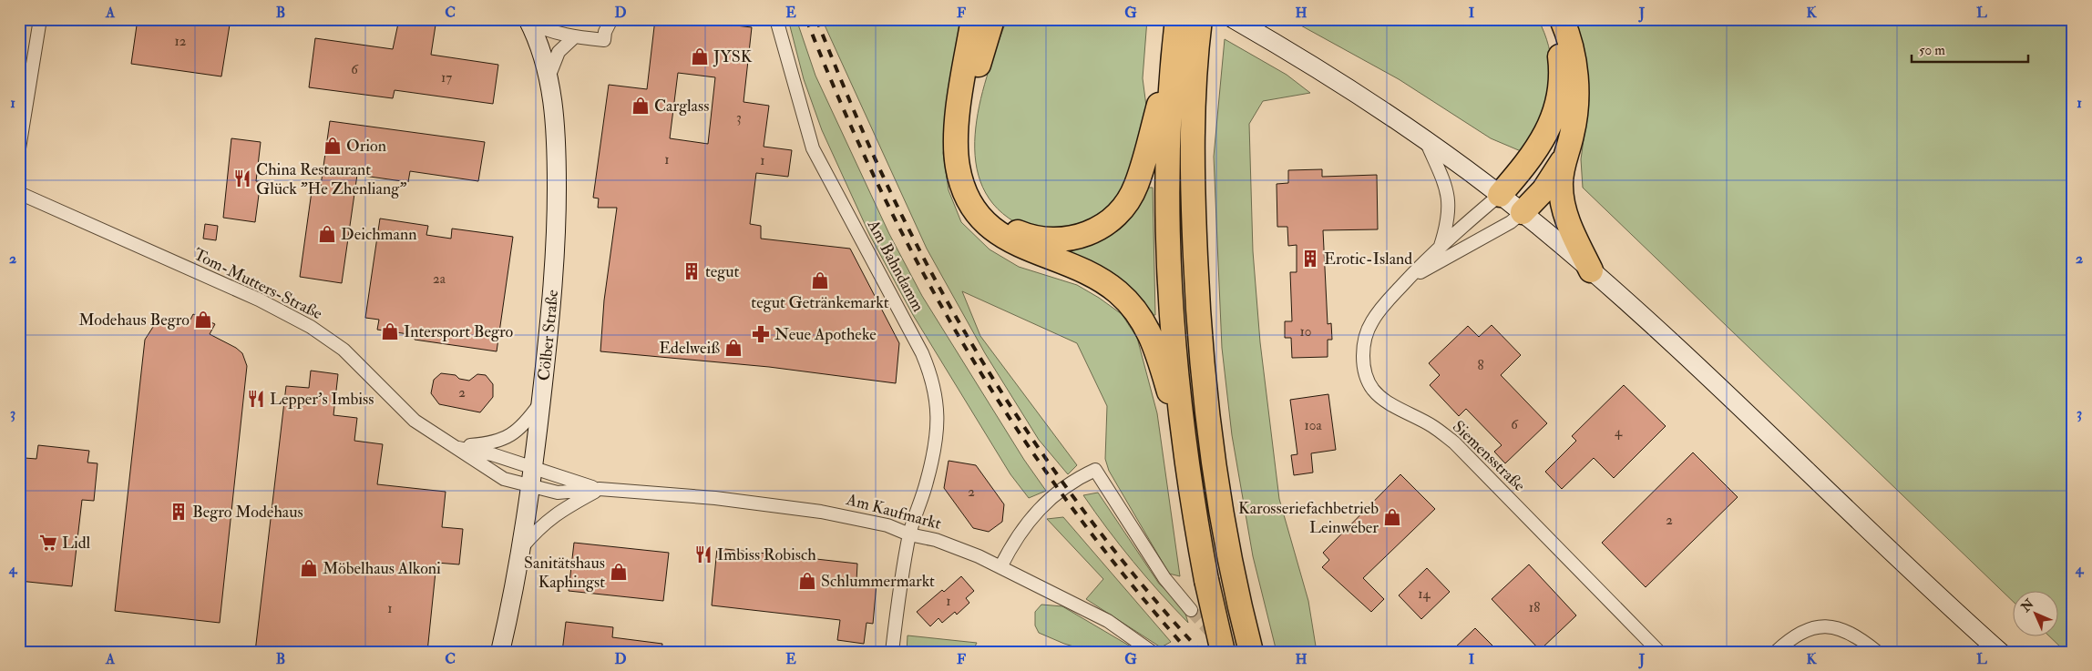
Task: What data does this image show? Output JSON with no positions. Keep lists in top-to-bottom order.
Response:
{
  "streets": {
    "main road": ["Cölber Straße"],
    "street": [
      "Am Bahndamm",
      "Tom-Mutters-Straße",
      "Siemensstraße",
      "Am Kaufmarkt"
    ]
  },
  "crossings": [
    ["Am Bahndamm", "Am Kaufmarkt"],
    ["Tom-Mutters-Straße", "Cölber Straße"],
    ["Tom-Mutters-Straße", "Am Kaufmarkt"],
    ["Cölber Straße", "Am Kaufmarkt"]
  ],
  "places": {
    "shop": [
      "JYSK",
      "Carglass",
      "Orion",
      "Deichmann",
      "tegut Getränkemarkt",
      "Modehaus Begro",
      "Intersport Begro",
      "Edelweiß",
      "Karosseriefachbetrieb Leinweber",
      "Möbelhaus Alkoni",
      "Sanitätshaus Kaphingst",
      "Schlummermarkt"
    ],
    "restaurant": ["China Restaurant Glück \"He Zhenliang\"", "Lepper's Imbiss", "Imbiss Robisch"],
    "building": ["Erotic-Island", "tegut", "Begro Modehaus"],
    "pharmacy": ["Neue Apotheke"],
    "supermarket": ["Lidl"]
  },
  "house_numbers": [
    "12",
    "6",
    "17",
    "3",
    "1",
    "1",
    "2a",
    "10",
    "8",
    "2",
    "6",
    "10a",
    "4",
    "2",
    "2",
    "14",
    "1",
    "18",
    "1"
  ],
  "scale_bar": "50 m",
  "north": "top left",
  "grid": {
    "columns": [
      "A",
      "B",
      "C",
      "D",
      "E",
      "F",
      "G",
      "H",
      "I",
      "J",
      "K",
      "L"
    ],
    "rows": [
      "1",
      "2",
      "3",
      "4"
    ]
  }
}
